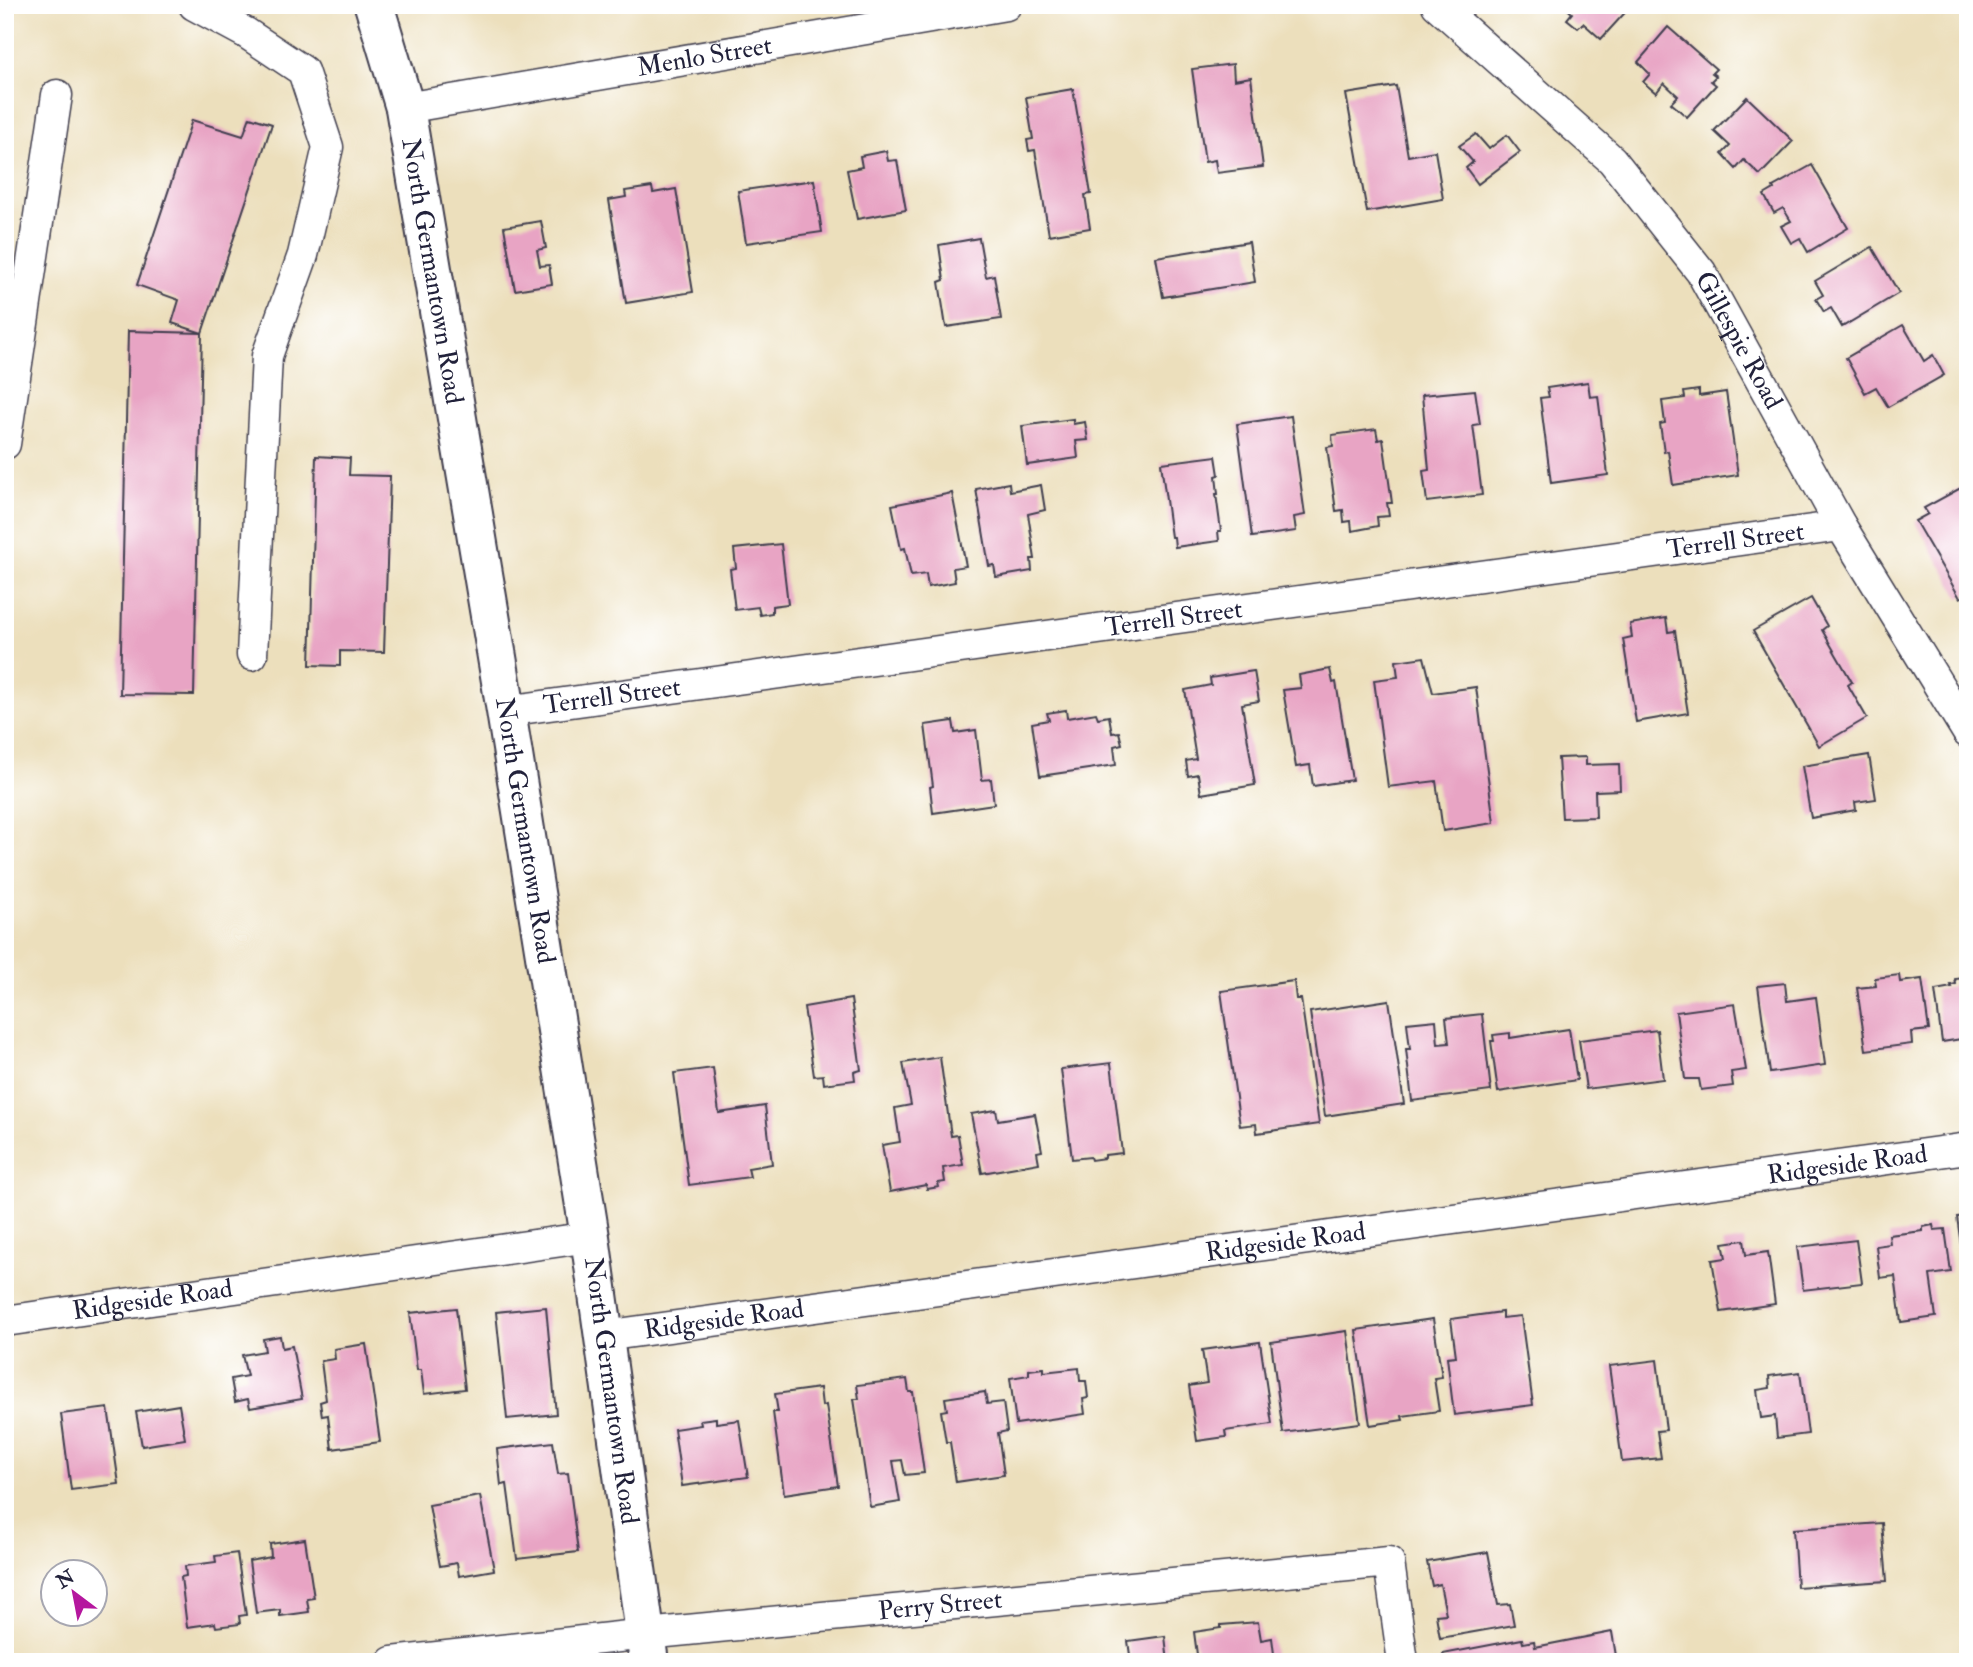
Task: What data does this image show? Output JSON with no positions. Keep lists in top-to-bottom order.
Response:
{
  "streets": {
    "main road": ["North Germantown Road"],
    "street": [
      "Menlo Street",
      "Gillespie Road",
      "Terrell Street",
      "Ridgeside Road",
      "Perry Street"
    ]
  },
  "crossings": [
    ["Menlo Street", "North Germantown Road"],
    ["North Germantown Road", "Terrell Street"],
    ["North Germantown Road", "Ridgeside Road"],
    ["North Germantown Road", "Perry Street"],
    ["Gillespie Road", "Terrell Street"]
  ],
  "north": "top left"
}
